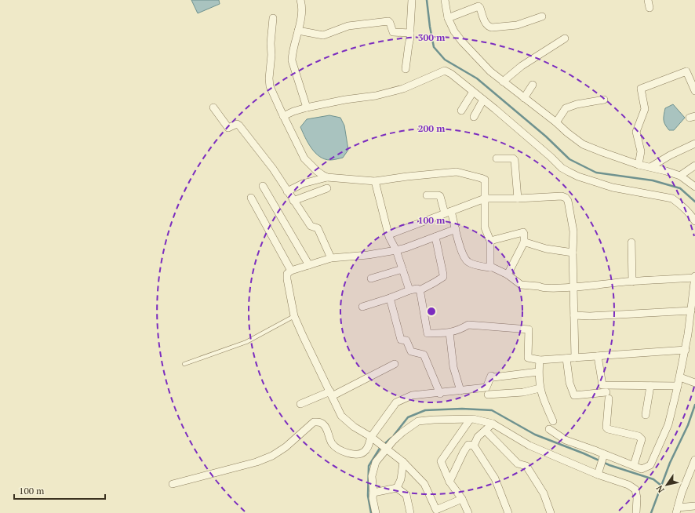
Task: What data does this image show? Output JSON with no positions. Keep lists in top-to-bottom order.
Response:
{
  "scale_bar": "100 m",
  "north": "bottom left",
  "rings": ["300 m", "200 m", "100 m"]
}
